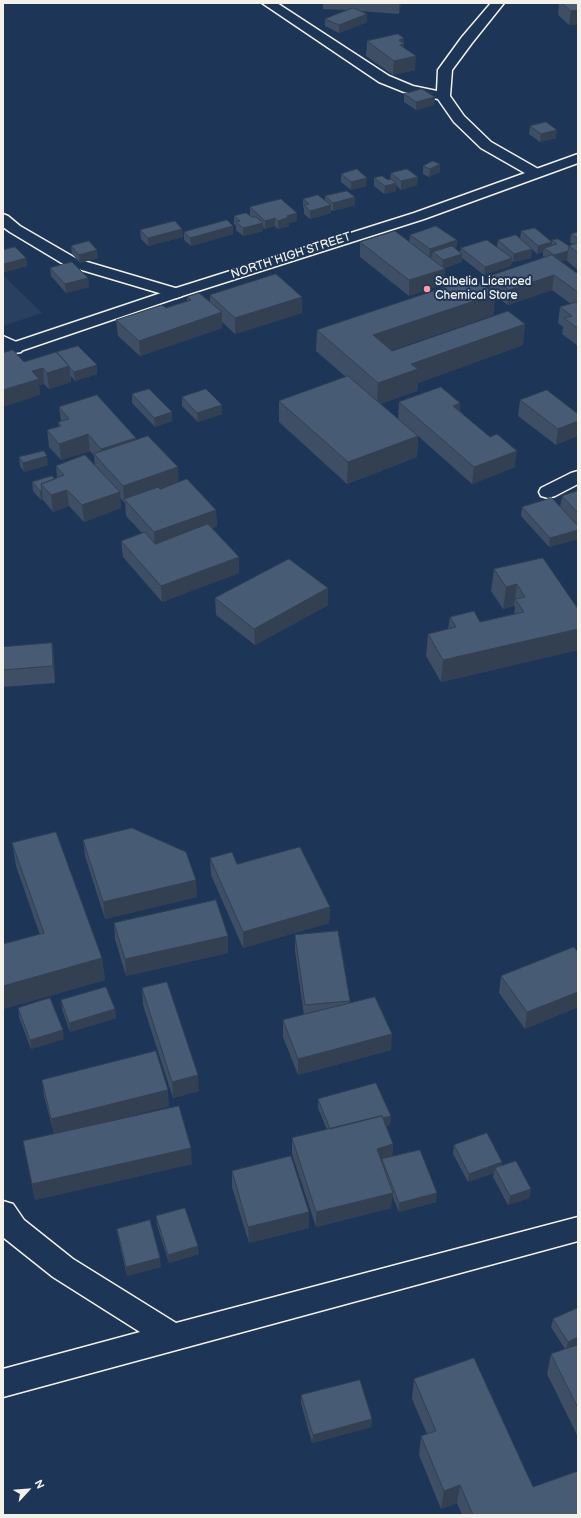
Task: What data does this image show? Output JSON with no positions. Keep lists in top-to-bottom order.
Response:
{
  "streets": {
    "main road": ["NORTH HIGH STREET"]
  },
  "places": ["Salbelia Licenced Chemical Store"],
  "north": "top right"
}
